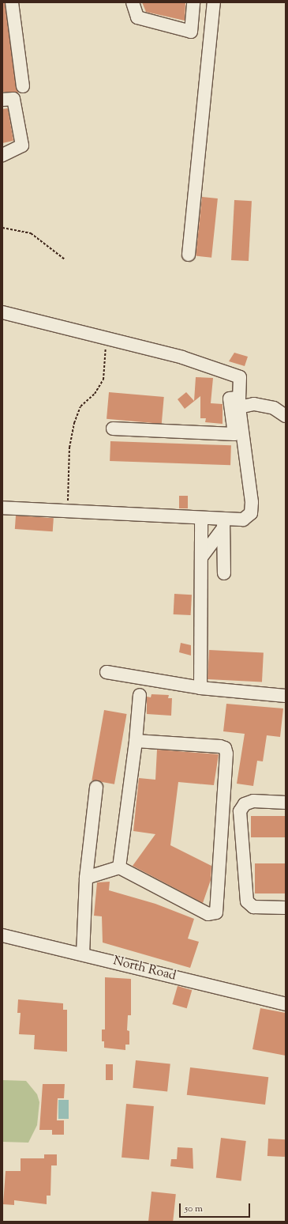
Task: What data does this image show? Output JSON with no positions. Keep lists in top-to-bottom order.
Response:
{
  "streets": {
    "street": ["North Road"]
  },
  "scale_bar": "50 m"
}
